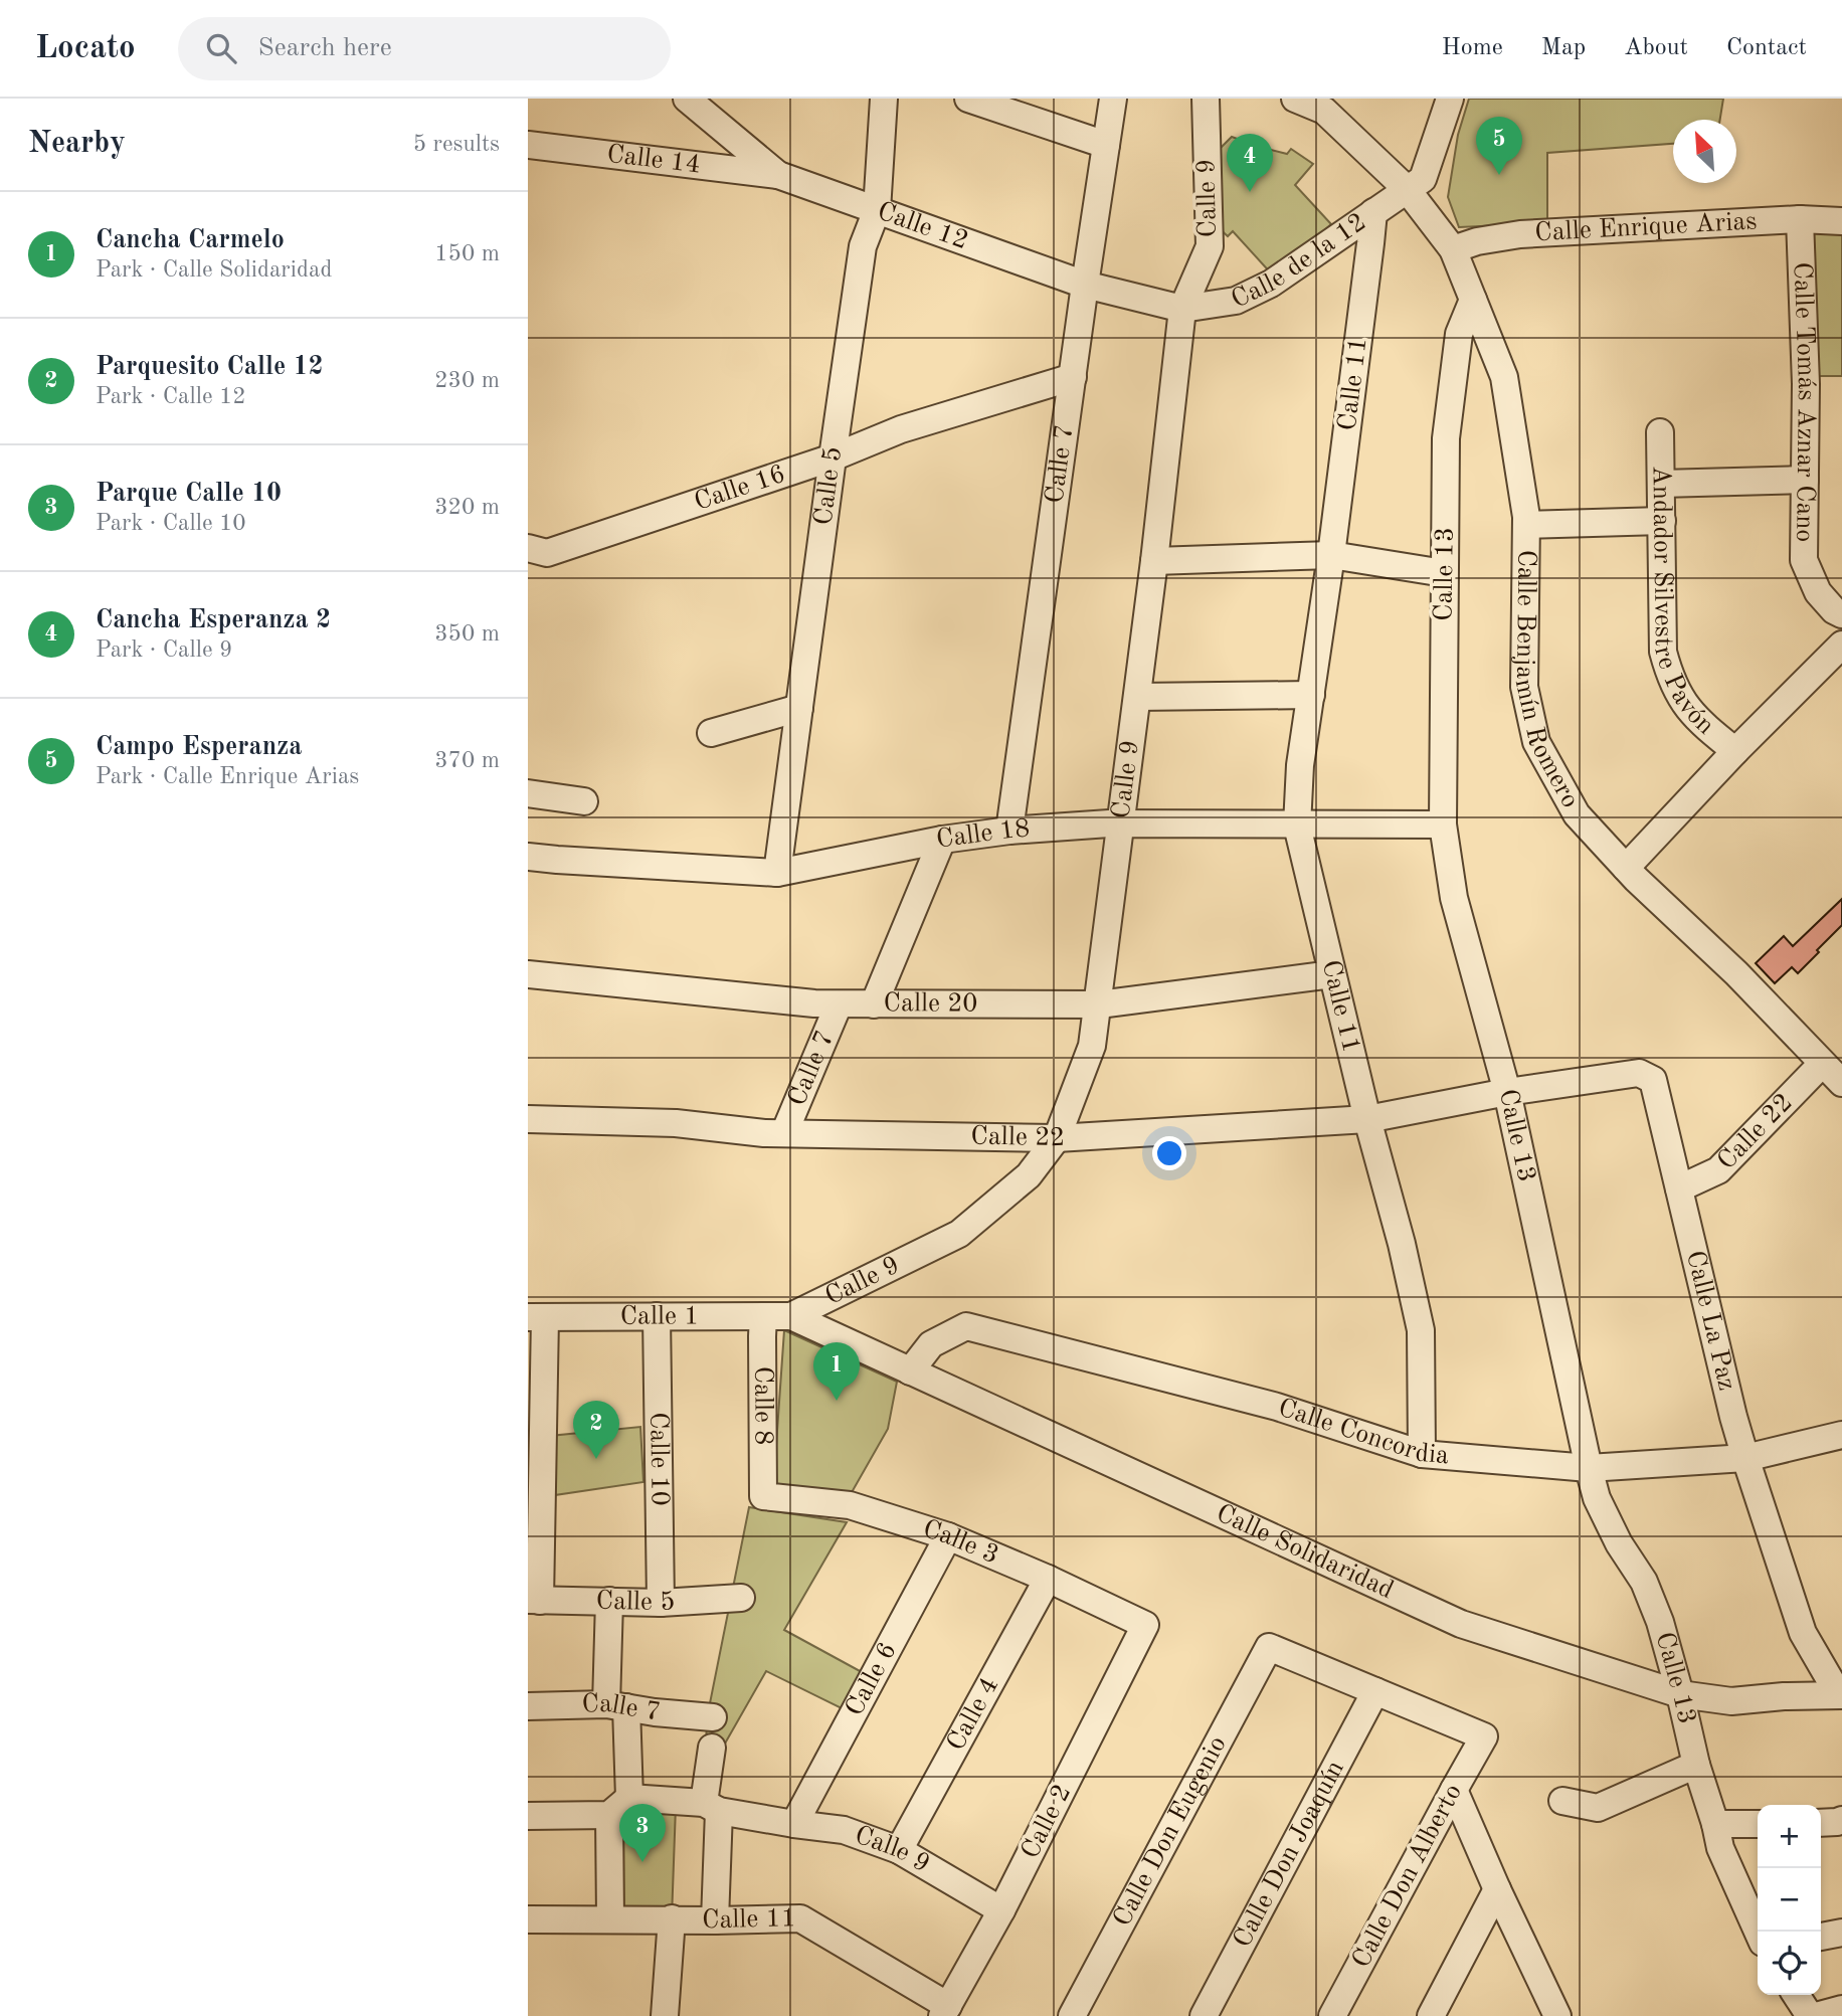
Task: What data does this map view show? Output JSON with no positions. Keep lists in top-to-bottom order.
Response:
{
  "streets": {
    "street": [
      "Calle 14",
      "Calle 9",
      "Calle 12",
      "Calle Enrique Arias",
      "Calle de la 12",
      "Calle 11",
      "Calle Tomás Aznar Cano",
      "Calle 7",
      "Calle 5",
      "Calle 16",
      "Calle 13",
      "Andador Silvestre Pavón",
      "Calle Benjamín Romero",
      "Calle 18",
      "Calle 20",
      "Calle 22",
      "Calle 1",
      "Calle La Paz",
      "Calle 8",
      "Calle Concordia",
      "Calle 10",
      "Calle 3",
      "Calle Solidaridad",
      "Calle 6",
      "Calle 4",
      "Calle 2",
      "Calle Don Eugenio",
      "Calle Don Joaquín",
      "Calle Don Alberto"
    ]
  },
  "crossings": [
    ["Calle 14", "Calle 12"],
    ["Calle 9", "Calle 12"],
    ["Calle 9", "Calle de la 12"],
    ["Calle 9", "Calle 18"],
    ["Calle 9", "Calle 20"],
    ["Calle 9", "Calle 22"],
    ["Calle 9", "Calle 1"],
    ["Calle 9", "Calle Solidaridad"],
    ["Calle 9", "Calle 6"],
    ["Calle 9", "Calle 4"],
    ["Calle 9", "Calle 2"],
    ["Calle 12", "Calle de la 12"],
    ["Calle 12", "Calle 7"],
    ["Calle 12", "Calle 5"],
    ["Calle Enrique Arias", "Calle Tomás Aznar Cano"],
    ["Calle Enrique Arias", "Calle Benjamín Romero"],
    ["Calle de la 12", "Calle 11"],
    ["Calle de la 12", "Calle Benjamín Romero"],
    ["Calle 11", "Calle 18"],
    ["Calle 11", "Calle 20"],
    ["Calle 11", "Calle 22"],
    ["Calle 11", "Calle Concordia"],
    ["Calle 11", "Calle 2"],
    ["Calle 7", "Calle 16"],
    ["Calle 7", "Calle 18"],
    ["Calle 7", "Calle 20"],
    ["Calle 7", "Calle 22"],
    ["Calle 5", "Calle 16"],
    ["Calle 5", "Calle 18"],
    ["Calle 5", "Calle 10"],
    ["Calle 13", "Calle Benjamín Romero"],
    ["Calle 13", "Calle 18"],
    ["Calle 13", "Calle 22"],
    ["Calle 13", "Calle La Paz"],
    ["Calle 13", "Calle Concordia"],
    ["Calle 13", "Calle Solidaridad"],
    ["Calle Benjamín Romero", "Calle 22"],
    ["Calle 22", "Calle La Paz"],
    ["Calle 1", "Calle 8"],
    ["Calle 1", "Calle 10"],
    ["Calle 1", "Calle Solidaridad"],
    ["Calle La Paz", "Calle Concordia"],
    ["Calle La Paz", "Calle Solidaridad"],
    ["Calle 8", "Calle 3"],
    ["Calle Concordia", "Calle Solidaridad"],
    ["Calle 3", "Calle 6"],
    ["Calle 3", "Calle 4"],
    ["Calle 3", "Calle 2"],
    ["Calle Don Eugenio", "Calle Don Joaquín"],
    ["Calle Don Eugenio", "Calle Don Alberto"],
    ["Calle Don Joaquín", "Calle Don Alberto"]
  ],
  "north": "top left",
  "page": {
    "header": "Locato",
    "search": "Search here",
    "nav": [
      "Home",
      "Map",
      "About",
      "Contact"
    ],
    "heading": ["Nearby", "5 results"],
    "pins": [
      "5",
      "4",
      "1",
      "2",
      "3"
    ],
    "list": [
      {
        "mark": "1",
        "name": "Cancha Carmelo",
        "note": "Park · Calle Solidaridad",
        "value": "150 m"
      },
      {
        "mark": "2",
        "name": "Parquesito Calle 12",
        "note": "Park · Calle 12",
        "value": "230 m"
      },
      {
        "mark": "3",
        "name": "Parque Calle 10",
        "note": "Park · Calle 10",
        "value": "320 m"
      },
      {
        "mark": "4",
        "name": "Cancha Esperanza 2",
        "note": "Park · Calle 9",
        "value": "350 m"
      },
      {
        "mark": "5",
        "name": "Campo Esperanza",
        "note": "Park · Calle Enrique Arias",
        "value": "370 m"
      }
    ],
    "map_buttons": ["+", "−"]
  }
}
